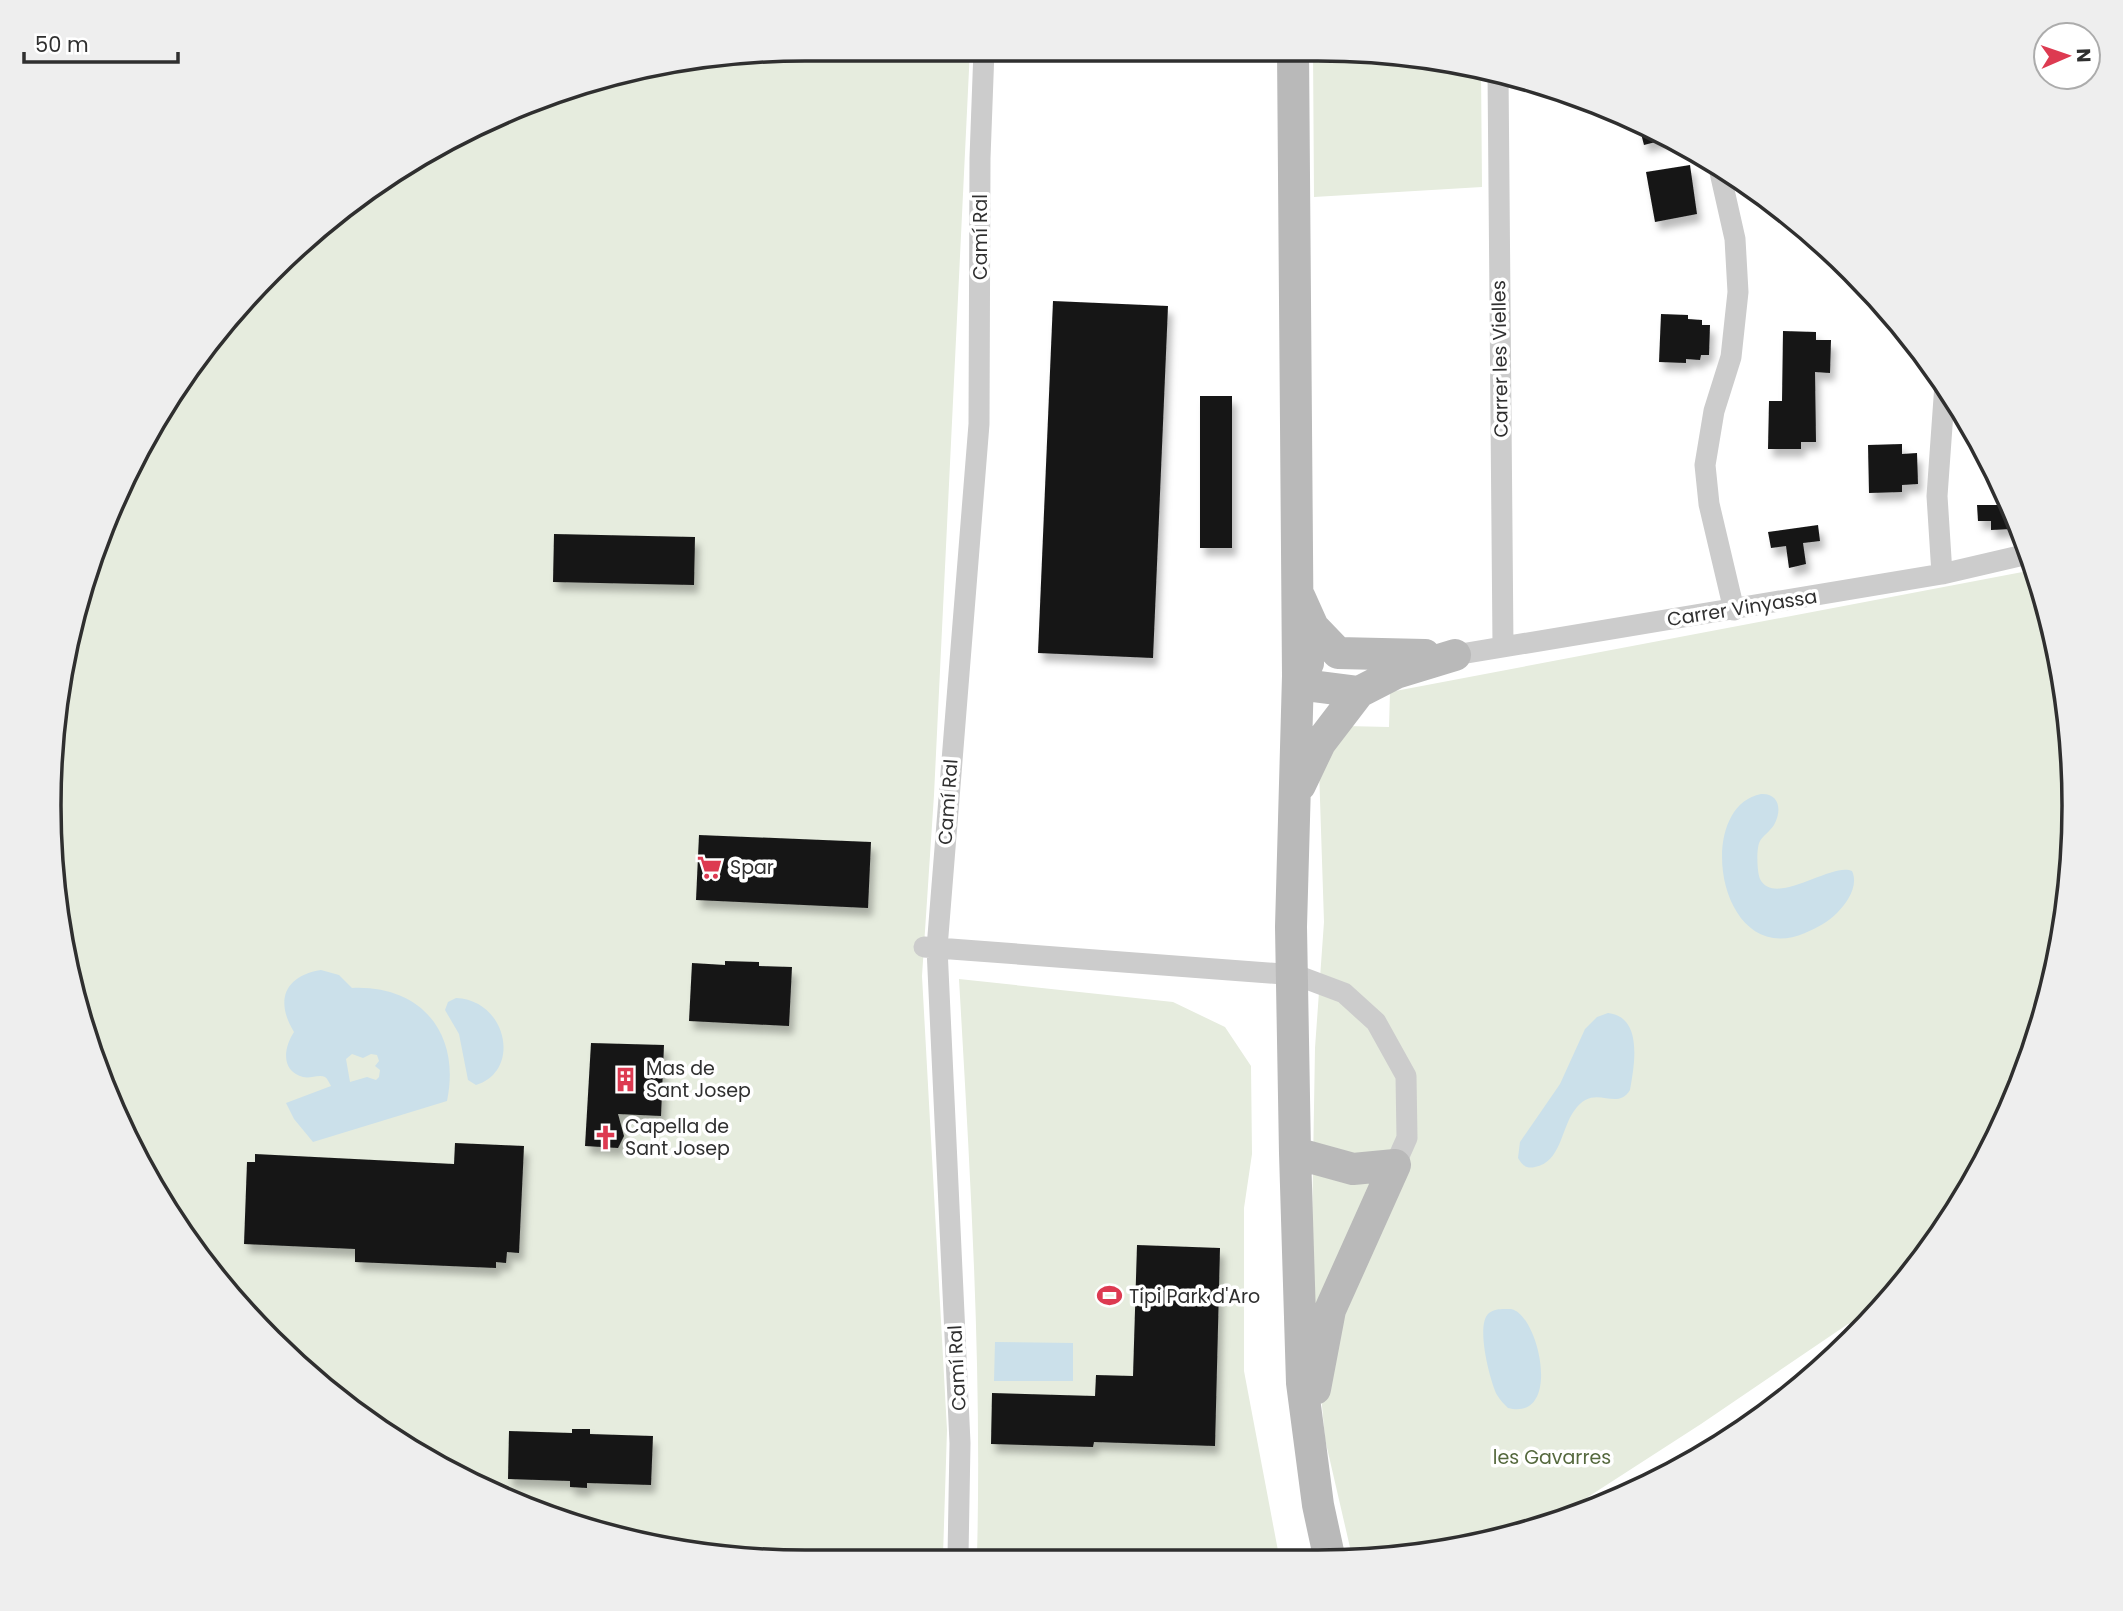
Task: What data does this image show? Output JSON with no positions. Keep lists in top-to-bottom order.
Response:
{
  "streets": {
    "street": ["Camí Ral", "Carrer les Vielles", "Carrer Vinyassa"]
  },
  "crossings": [
    ["Carrer les Vielles", "Carrer Vinyassa"]
  ],
  "parks": ["les Gavarres"],
  "places": {
    "supermarket": ["Spar"],
    "building": ["Mas de Sant Josep"],
    "church": ["Capella de Sant Josep"],
    "sports": ["Tipi Park d'Aro"]
  },
  "scale_bar": "50 m",
  "north": "right"
}
